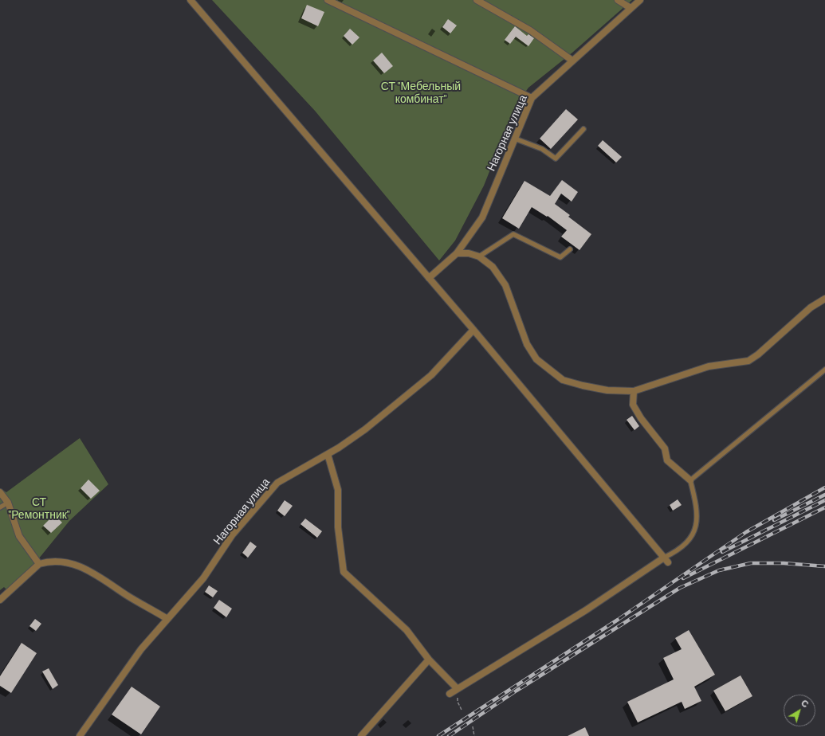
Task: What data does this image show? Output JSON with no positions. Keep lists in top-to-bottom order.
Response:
{
  "streets": {
    "street": ["Нагорная улица"]
  },
  "parks": ["СТ \"Мебельный комбинат\"", "СТ \"Ремонтник\""],
  "north": "top right"
}
